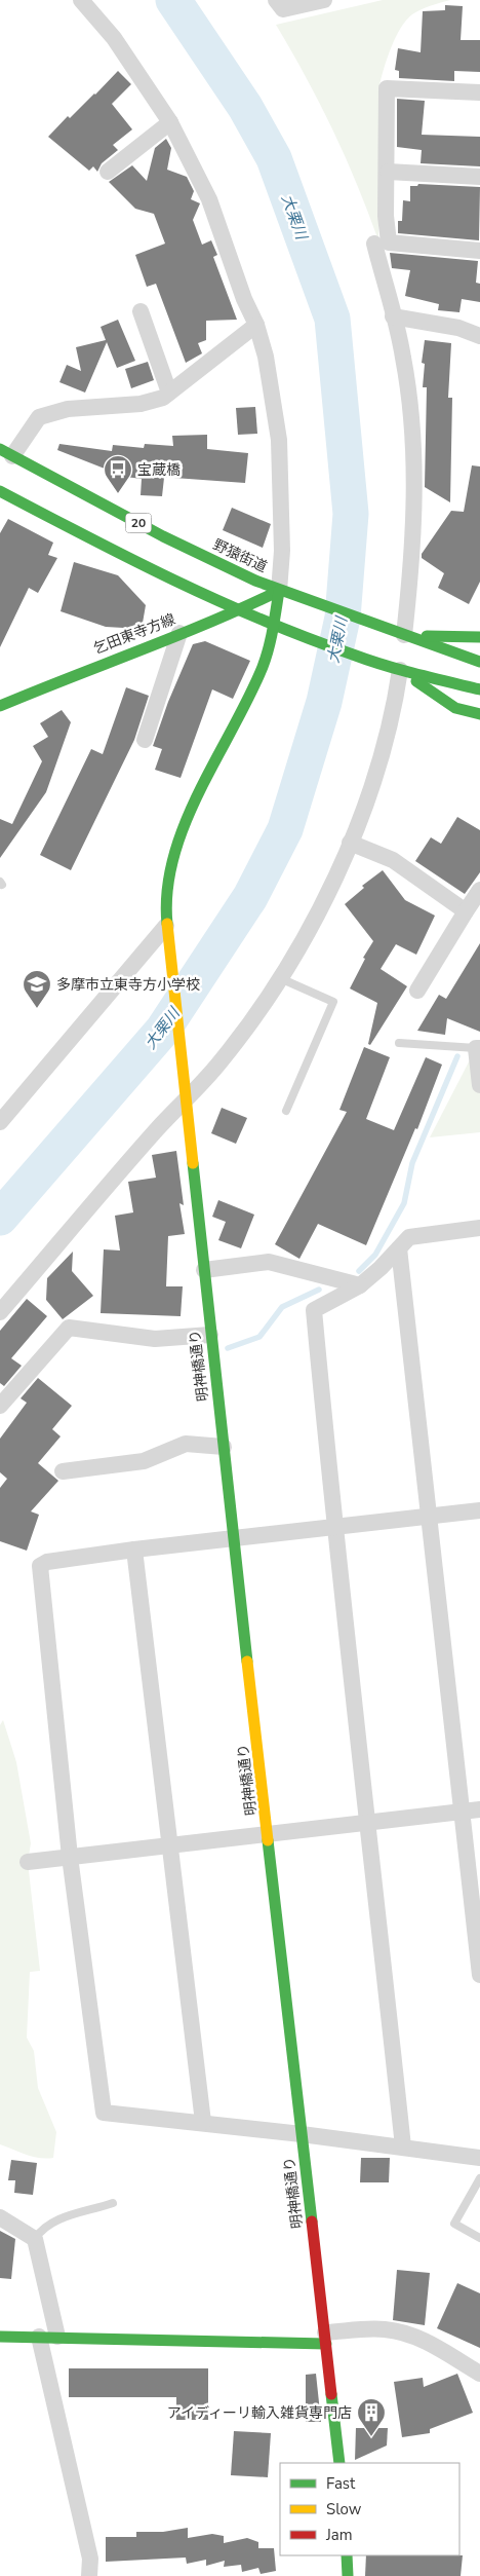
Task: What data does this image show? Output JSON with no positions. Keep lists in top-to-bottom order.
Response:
{
  "streets": {
    "street": [
      "20",
      "野猿街道",
      "乞田東寺方線",
      "明神橋通り"
    ]
  },
  "crossings": [
    ["20", "野猿街道"],
    ["野猿街道", "乞田東寺方線"],
    ["野猿街道", "明神橋通り"],
    ["乞田東寺方線", "明神橋通り"]
  ],
  "water": ["大栗川"],
  "places": {
    "bus stop": ["宝蔵橋"],
    "school or university": ["多摩市立東寺方小学校"],
    "building": ["アイディーリ輸入雑貨専門店"]
  },
  "legend": ["Fast", "Slow", "Jam"]
}
